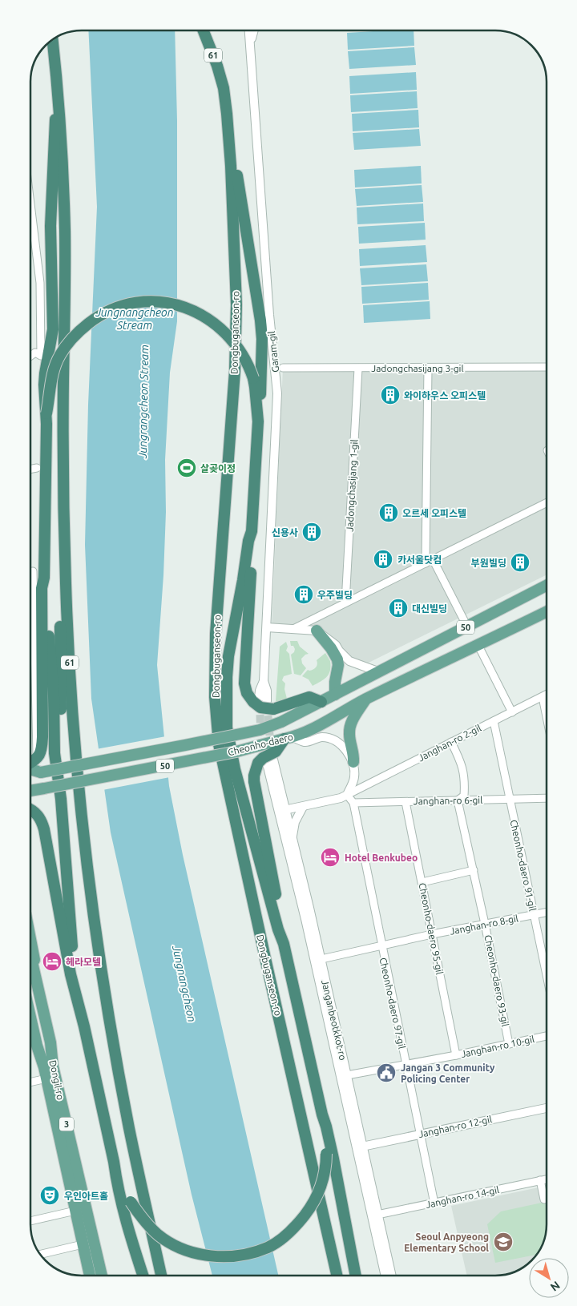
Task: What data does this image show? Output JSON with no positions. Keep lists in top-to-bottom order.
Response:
{
  "streets": {
    "highway": ["61", "Dongbuganseon-ro"],
    "main road": [
      "50",
      "Cheonho-daero",
      "Dongil-ro",
      "3"
    ],
    "street": [
      "Garam-gil",
      "Jadongchasijang 3-gil",
      "Jadongchasijang 1-gil",
      "Janghan-ro 2-gil",
      "Janghan-ro 6-gil",
      "Cheonho-daero 91-gil",
      "Janghan-ro 8-gil",
      "Cheonho-daero 95-gil",
      "Cheonho-daero 93-gil",
      "Cheonho-daero 97-gil",
      "Janganbeotkkot-ro",
      "Janghan-ro 10-gil",
      "Janghan-ro 12-gil",
      "Janghan-ro 14-gil"
    ]
  },
  "crossings": [
    ["Jadongchasijang 3-gil", "Jadongchasijang 1-gil"],
    ["Janghan-ro 2-gil", "Cheonho-daero 91-gil"],
    ["Janghan-ro 6-gil", "Cheonho-daero 91-gil"],
    ["Janghan-ro 6-gil", "Cheonho-daero 95-gil"],
    ["Janghan-ro 6-gil", "Cheonho-daero 93-gil"],
    ["Janghan-ro 6-gil", "Cheonho-daero 97-gil"],
    ["Cheonho-daero 91-gil", "Janghan-ro 8-gil"],
    ["Janghan-ro 8-gil", "Cheonho-daero 95-gil"],
    ["Janghan-ro 8-gil", "Cheonho-daero 93-gil"],
    ["Janghan-ro 8-gil", "Cheonho-daero 97-gil"],
    ["Janghan-ro 8-gil", "Janganbeotkkot-ro"],
    ["Cheonho-daero 95-gil", "Janghan-ro 10-gil"],
    ["Cheonho-daero 93-gil", "Janghan-ro 10-gil"],
    ["Cheonho-daero 97-gil", "Janghan-ro 10-gil"],
    ["Cheonho-daero 97-gil", "Janghan-ro 12-gil"],
    ["Cheonho-daero 97-gil", "Janghan-ro 14-gil"],
    ["Janganbeotkkot-ro", "Janghan-ro 10-gil"],
    ["Janganbeotkkot-ro", "Janghan-ro 12-gil"],
    ["Janganbeotkkot-ro", "Janghan-ro 14-gil"]
  ],
  "water": ["Jungnangcheon Stream", "Jungrangcheon Stream", "Jungnangcheon"],
  "places": {
    "building": [
      "와이하우스 오피스텔",
      "오르세 오피스텔",
      "신용사",
      "카서울닷컴",
      "부원빌딩",
      "우주빌딩",
      "대신빌딩"
    ],
    "sports": ["살곶이정"],
    "hotel": ["Hotel Benkubeo", "헤라모텔"],
    "public building": ["Jangan 3 Community Policing Center"],
    "theatre": ["우인아트홀"],
    "school or university": ["Seoul Anpyeong Elementary School"]
  },
  "north": "bottom right"
}
